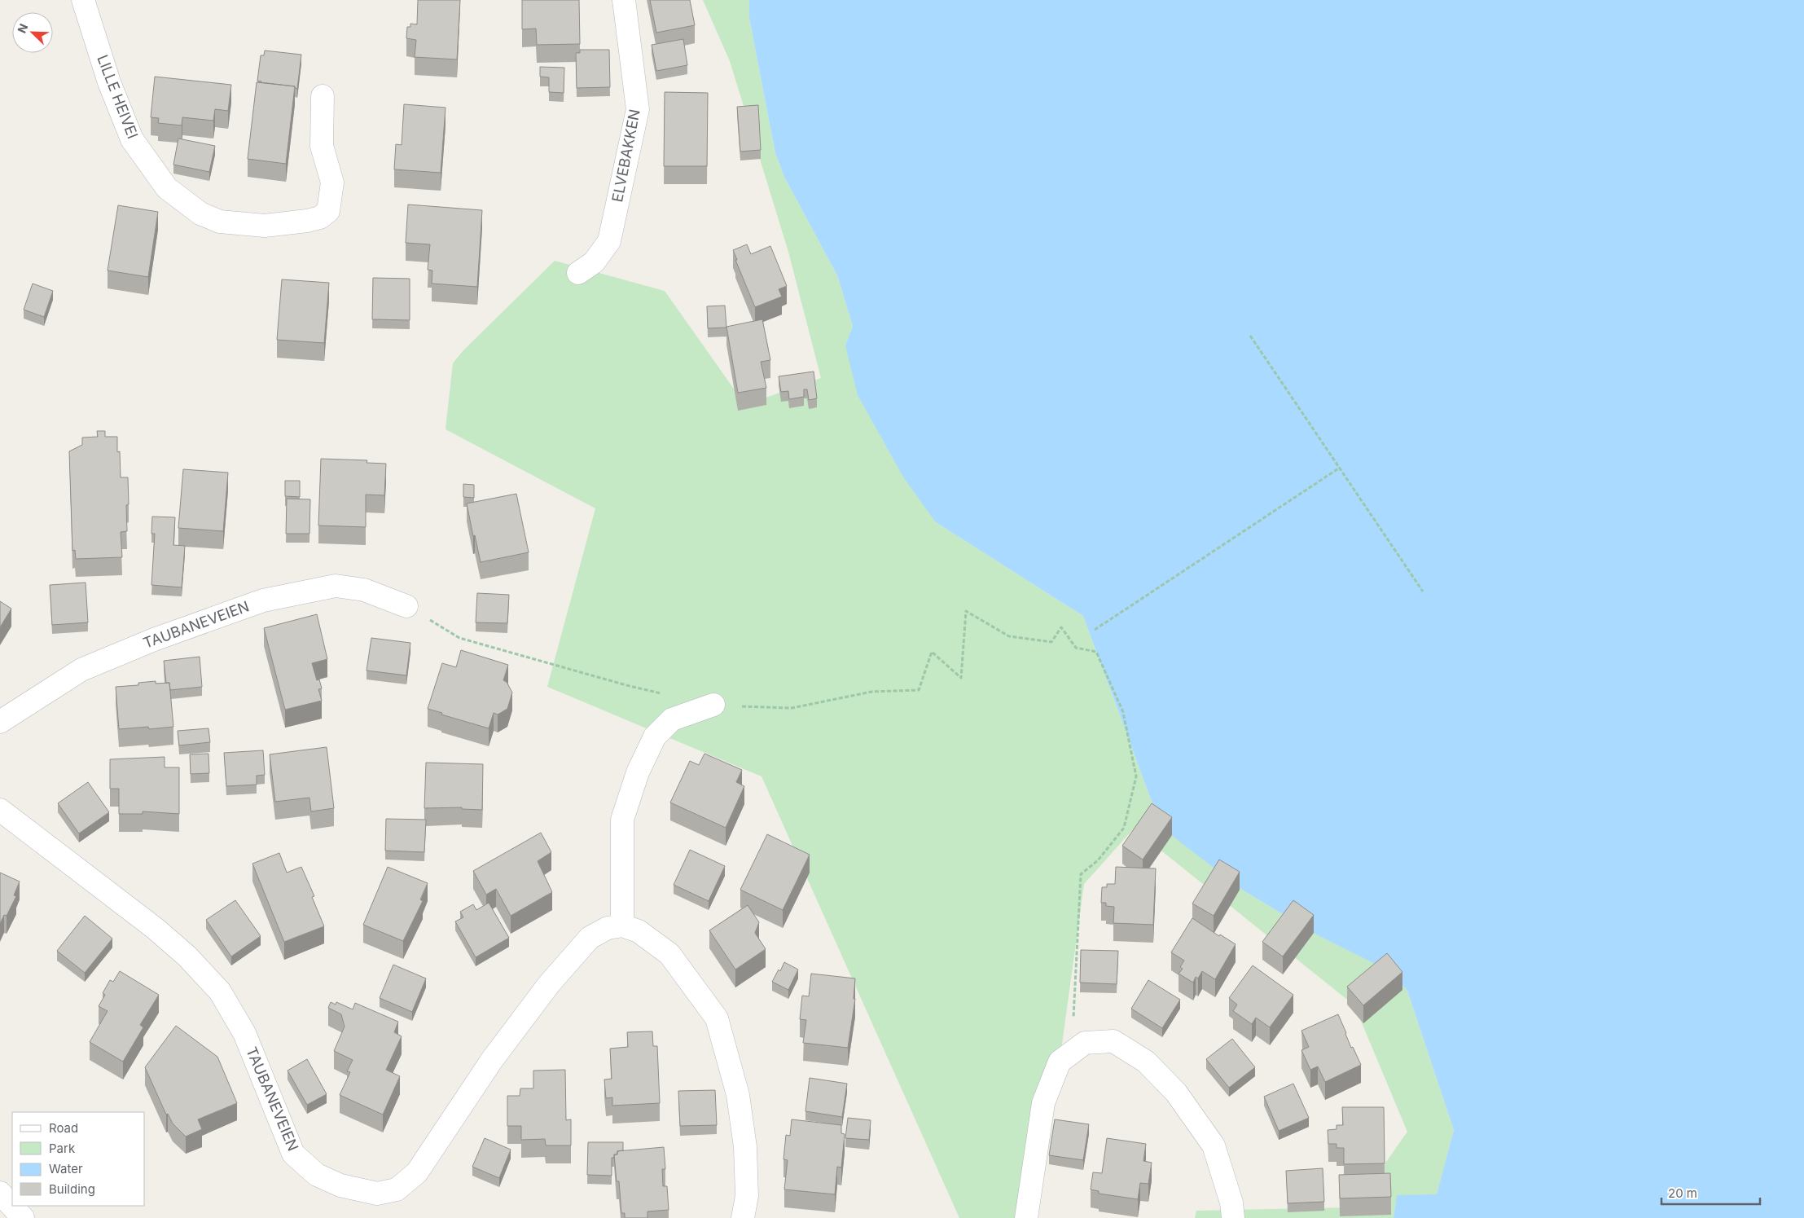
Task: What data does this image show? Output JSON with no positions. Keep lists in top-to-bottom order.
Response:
{
  "streets": {
    "street": ["LILLE HEIVEI", "ELVEBAKKEN", "TAUBANEVEIEN"]
  },
  "legend": [
    "Road",
    "Park",
    "Water",
    "Building"
  ],
  "scale_bar": "20 m",
  "north": "top left"
}
